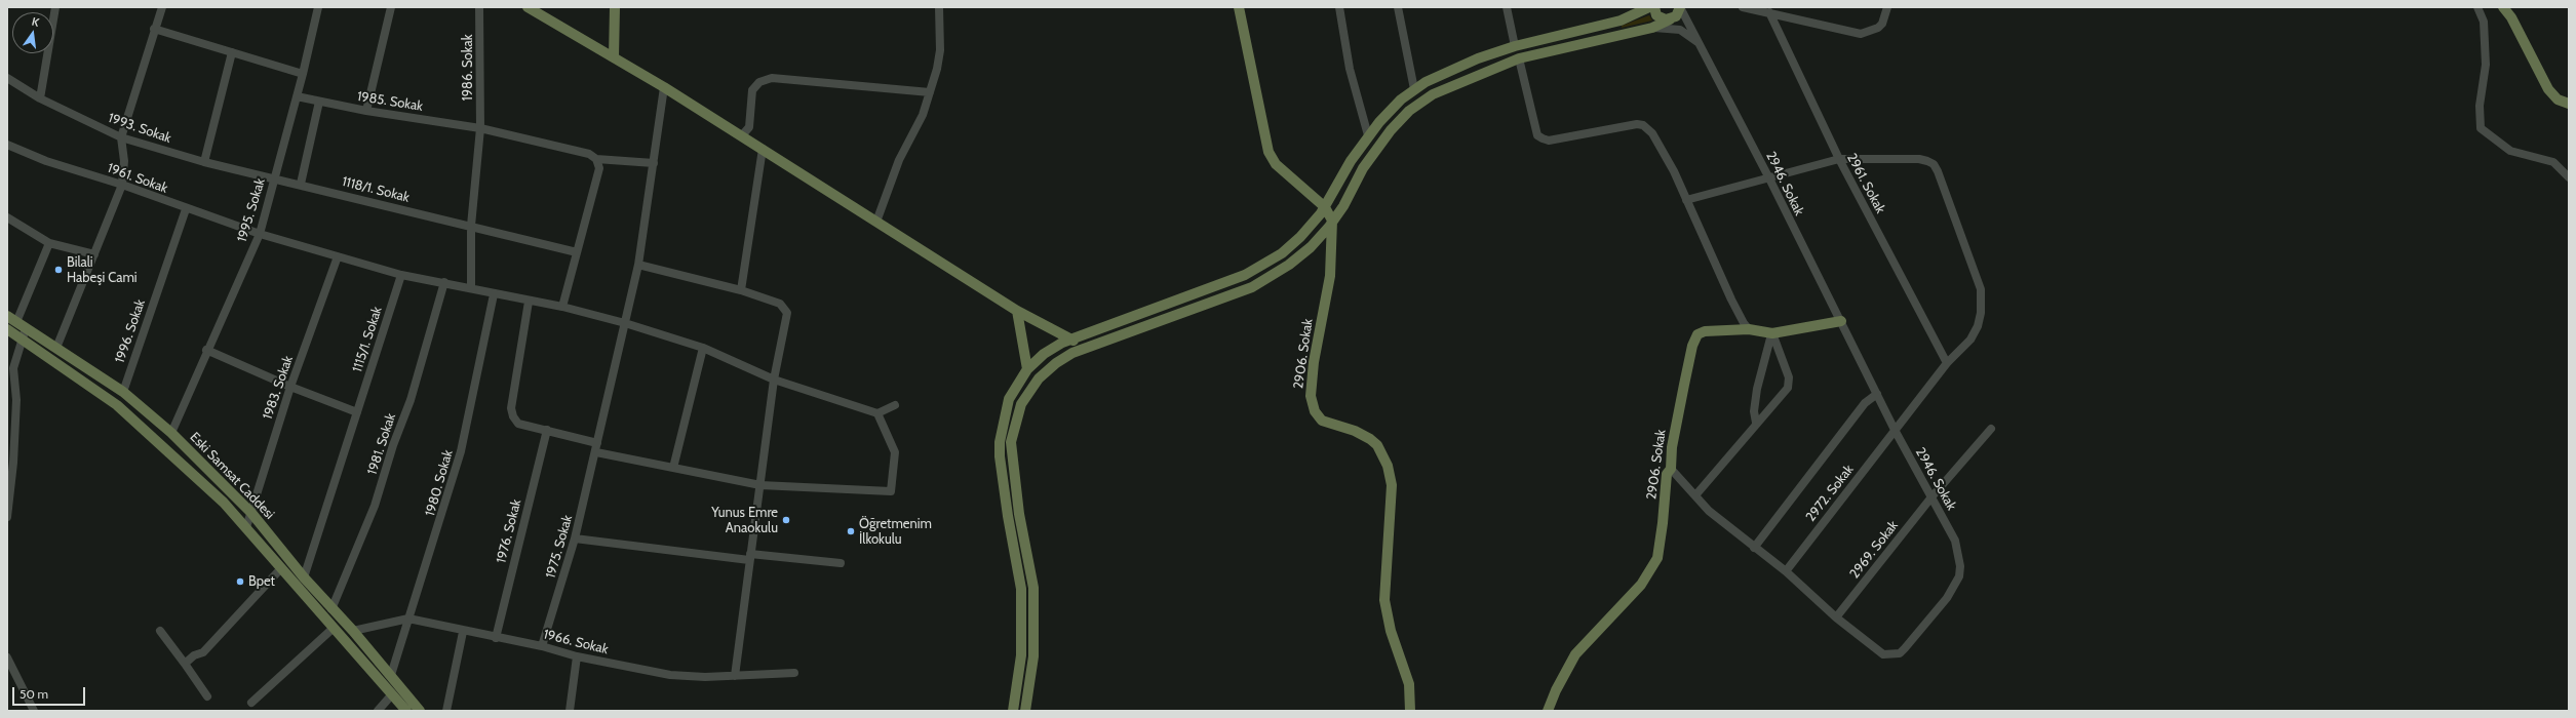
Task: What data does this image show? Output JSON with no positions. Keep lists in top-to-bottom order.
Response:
{
  "streets": {
    "street": [
      "1986. Sokak",
      "1985. Sokak",
      "1993. Sokak",
      "1961. Sokak",
      "2946. Sokak",
      "2961. Sokak",
      "1118/1. Sokak",
      "1995. Sokak",
      "1996. Sokak",
      "1115/1. Sokak",
      "2906. Sokak",
      "1983. Sokak",
      "1981. Sokak",
      "Eski Samsat Caddesi",
      "1980. Sokak",
      "2972. Sokak",
      "1976. Sokak",
      "1975. Sokak",
      "2969. Sokak",
      "1966. Sokak"
    ]
  },
  "crossings": [
    ["1986. Sokak", "1985. Sokak"],
    ["1986. Sokak", "1961. Sokak"],
    ["1986. Sokak", "1118/1. Sokak"],
    ["1985. Sokak", "1995. Sokak"],
    ["1985. Sokak", "1975. Sokak"],
    ["1993. Sokak", "1118/1. Sokak"],
    ["1993. Sokak", "1995. Sokak"],
    ["1961. Sokak", "1995. Sokak"],
    ["1961. Sokak", "1996. Sokak"],
    ["1961. Sokak", "1115/1. Sokak"],
    ["1961. Sokak", "1983. Sokak"],
    ["1961. Sokak", "1981. Sokak"],
    ["1961. Sokak", "1980. Sokak"],
    ["1961. Sokak", "1975. Sokak"],
    ["2946. Sokak", "2906. Sokak"],
    ["2946. Sokak", "2972. Sokak"],
    ["2946. Sokak", "2969. Sokak"],
    ["2961. Sokak", "2972. Sokak"],
    ["1118/1. Sokak", "1995. Sokak"],
    ["1995. Sokak", "Eski Samsat Caddesi"],
    ["1996. Sokak", "Eski Samsat Caddesi"],
    ["1115/1. Sokak", "Eski Samsat Caddesi"],
    ["1983. Sokak", "Eski Samsat Caddesi"],
    ["1981. Sokak", "Eski Samsat Caddesi"],
    ["Eski Samsat Caddesi", "1980. Sokak"],
    ["Eski Samsat Caddesi", "1966. Sokak"],
    ["1980. Sokak", "1966. Sokak"],
    ["1976. Sokak", "1966. Sokak"],
    ["1975. Sokak", "1966. Sokak"]
  ],
  "places": [
    "Bilali Habeşi Cami",
    "Yunus Emre Anaokulu",
    "Öğretmenim İlkokulu",
    "Bpet"
  ],
  "scale_bar": "50 m",
  "north": "top"
}
